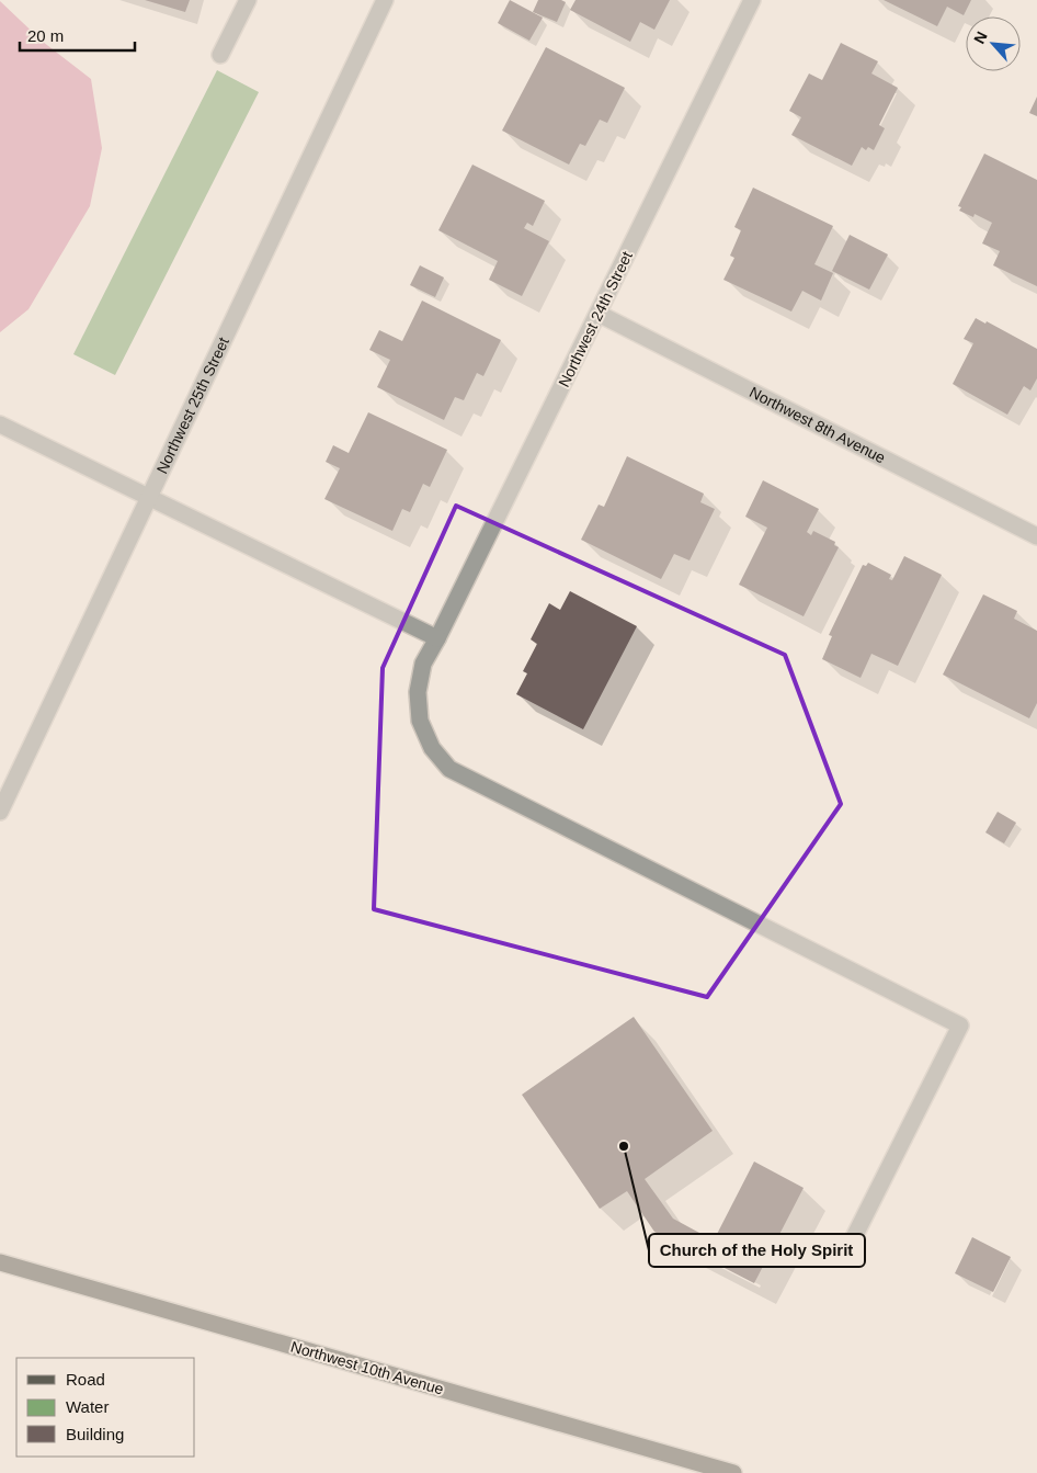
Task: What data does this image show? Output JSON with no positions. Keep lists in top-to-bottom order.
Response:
{
  "streets": {
    "main road": ["Northwest 10th Avenue"],
    "street": ["Northwest 24th Street", "Northwest 25th Street", "Northwest 8th Avenue"]
  },
  "crossings": [
    ["Northwest 24th Street", "Northwest 8th Avenue"]
  ],
  "places": ["Church of the Holy Spirit"],
  "legend": ["Road", "Water", "Building"],
  "scale_bar": "20 m",
  "north": "top left"
}
